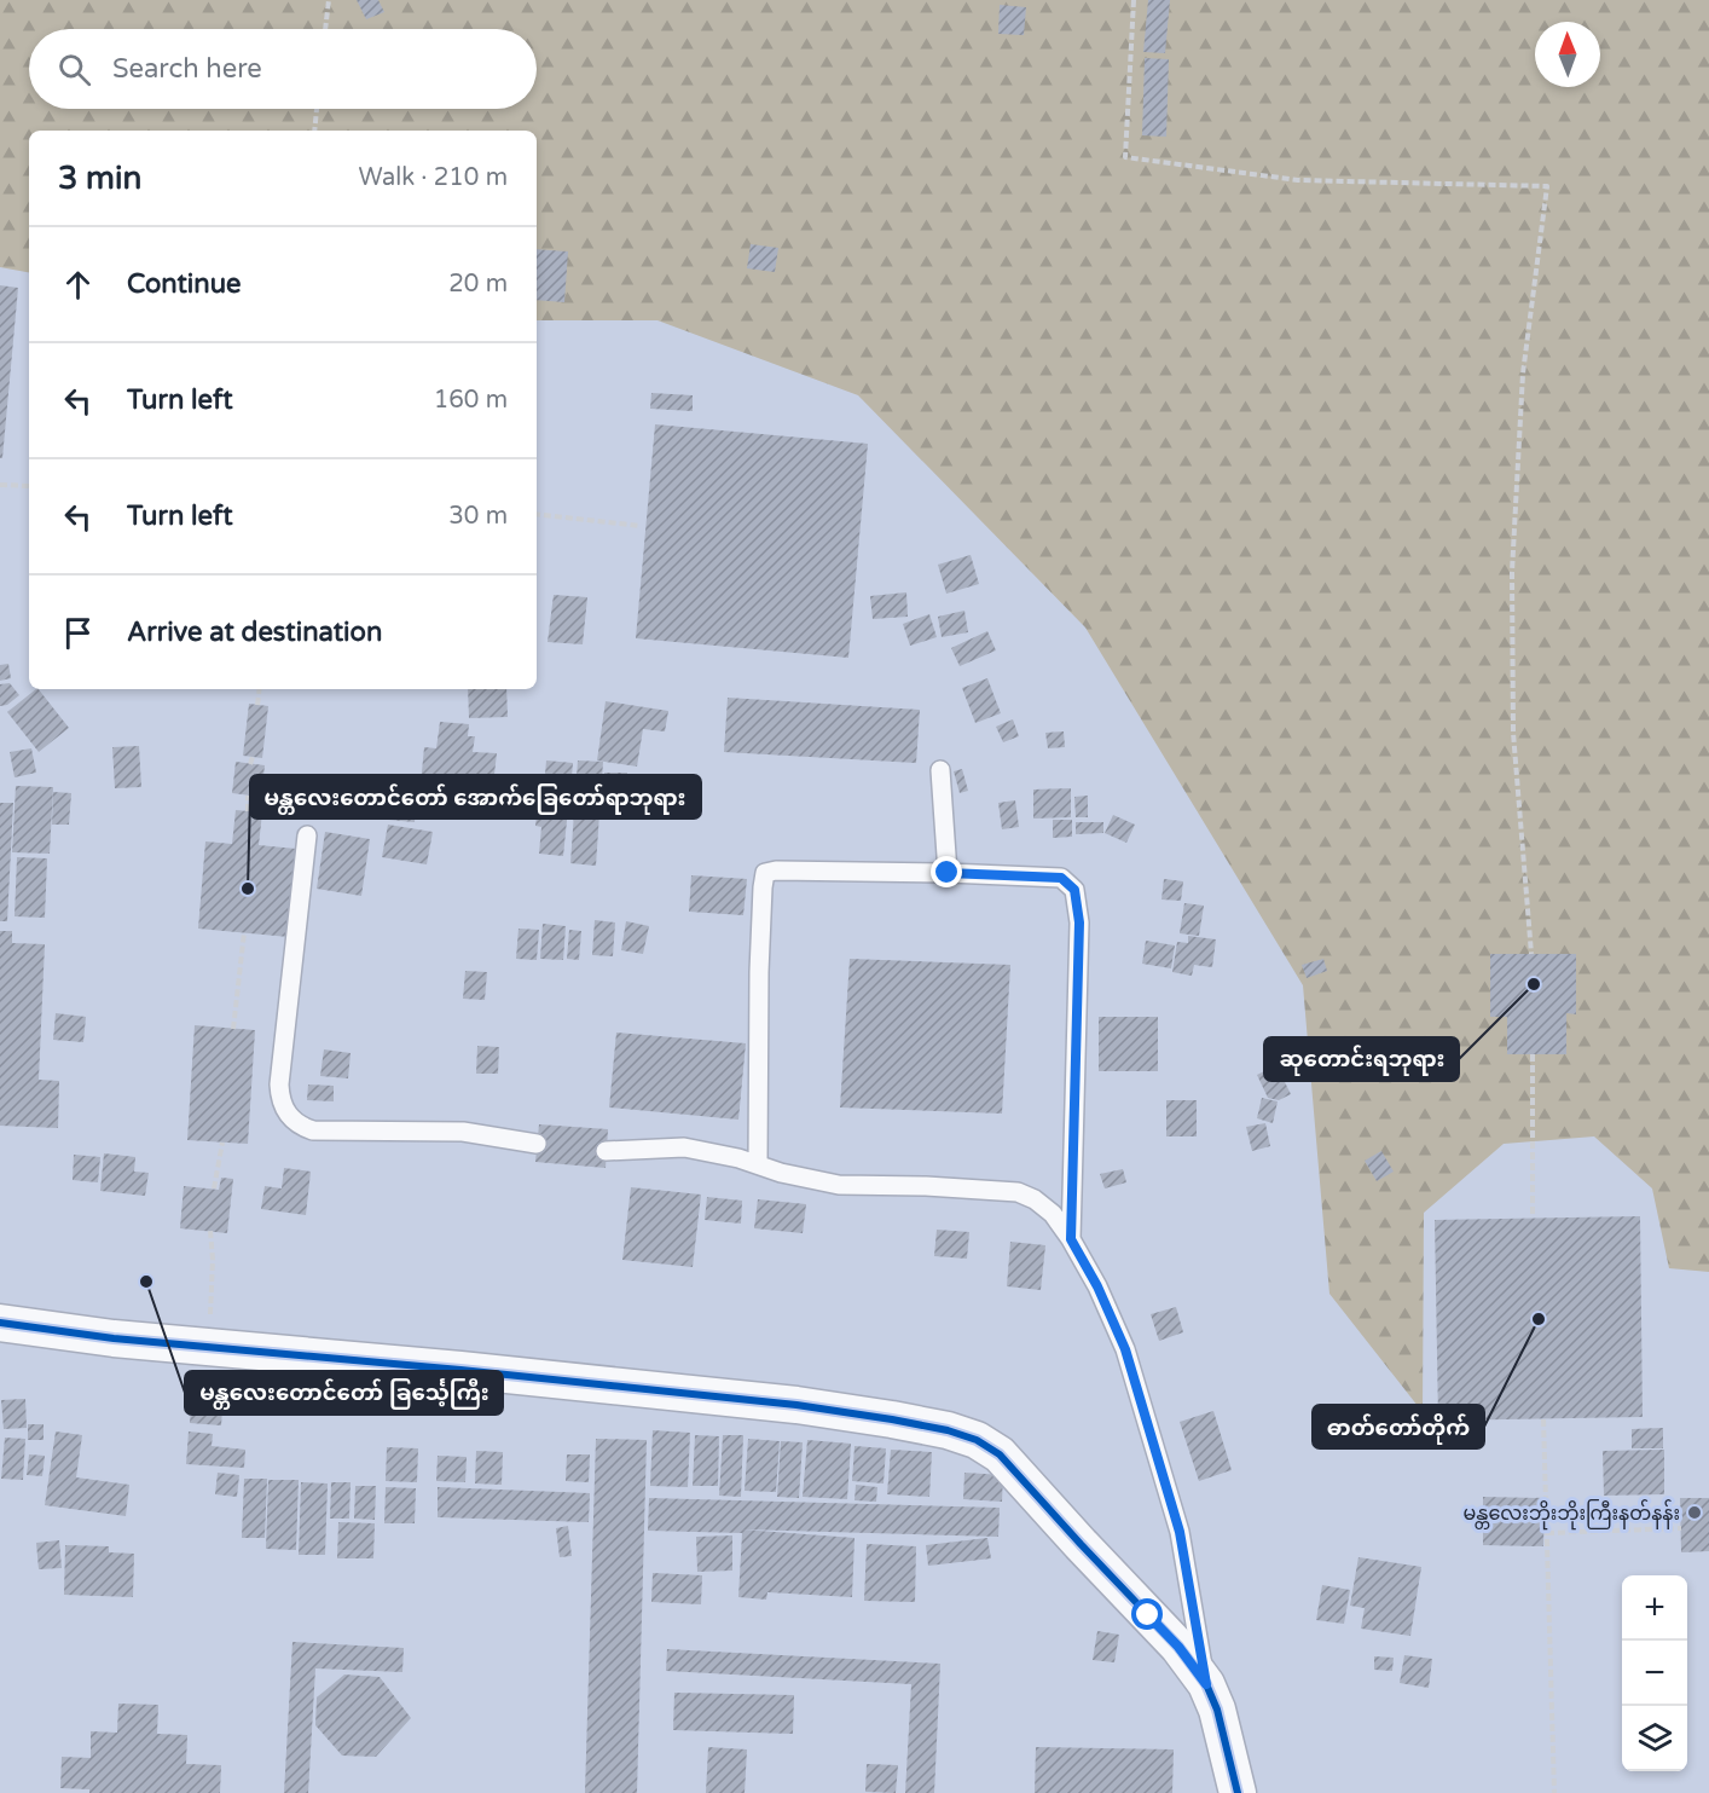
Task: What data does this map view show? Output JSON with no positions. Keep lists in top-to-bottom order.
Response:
{
  "places": [
    "မန္တ‌လေးတောင်တော် အောက်ခြေတော်ရာဘုရား‌",
    "ဆုတောင်းရဘုရား",
    "မန္တလေးတောင်တော် ‌ခြင်္သေ့ကြီး",
    "ဓာတ်တော်တိုက်",
    "မန္တလေးဘိုးဘိုးကြီးနတ်နန်း"
  ],
  "north": "top",
  "page": {
    "search": "Search here",
    "heading": ["3 min", "Walk · 210 m"],
    "list": [
      ["Continue", "20 m"],
      ["Turn left", "160 m"],
      ["Turn left", "30 m"],
      "Arrive at destination"
    ],
    "map_buttons": ["+", "−"]
  }
}
